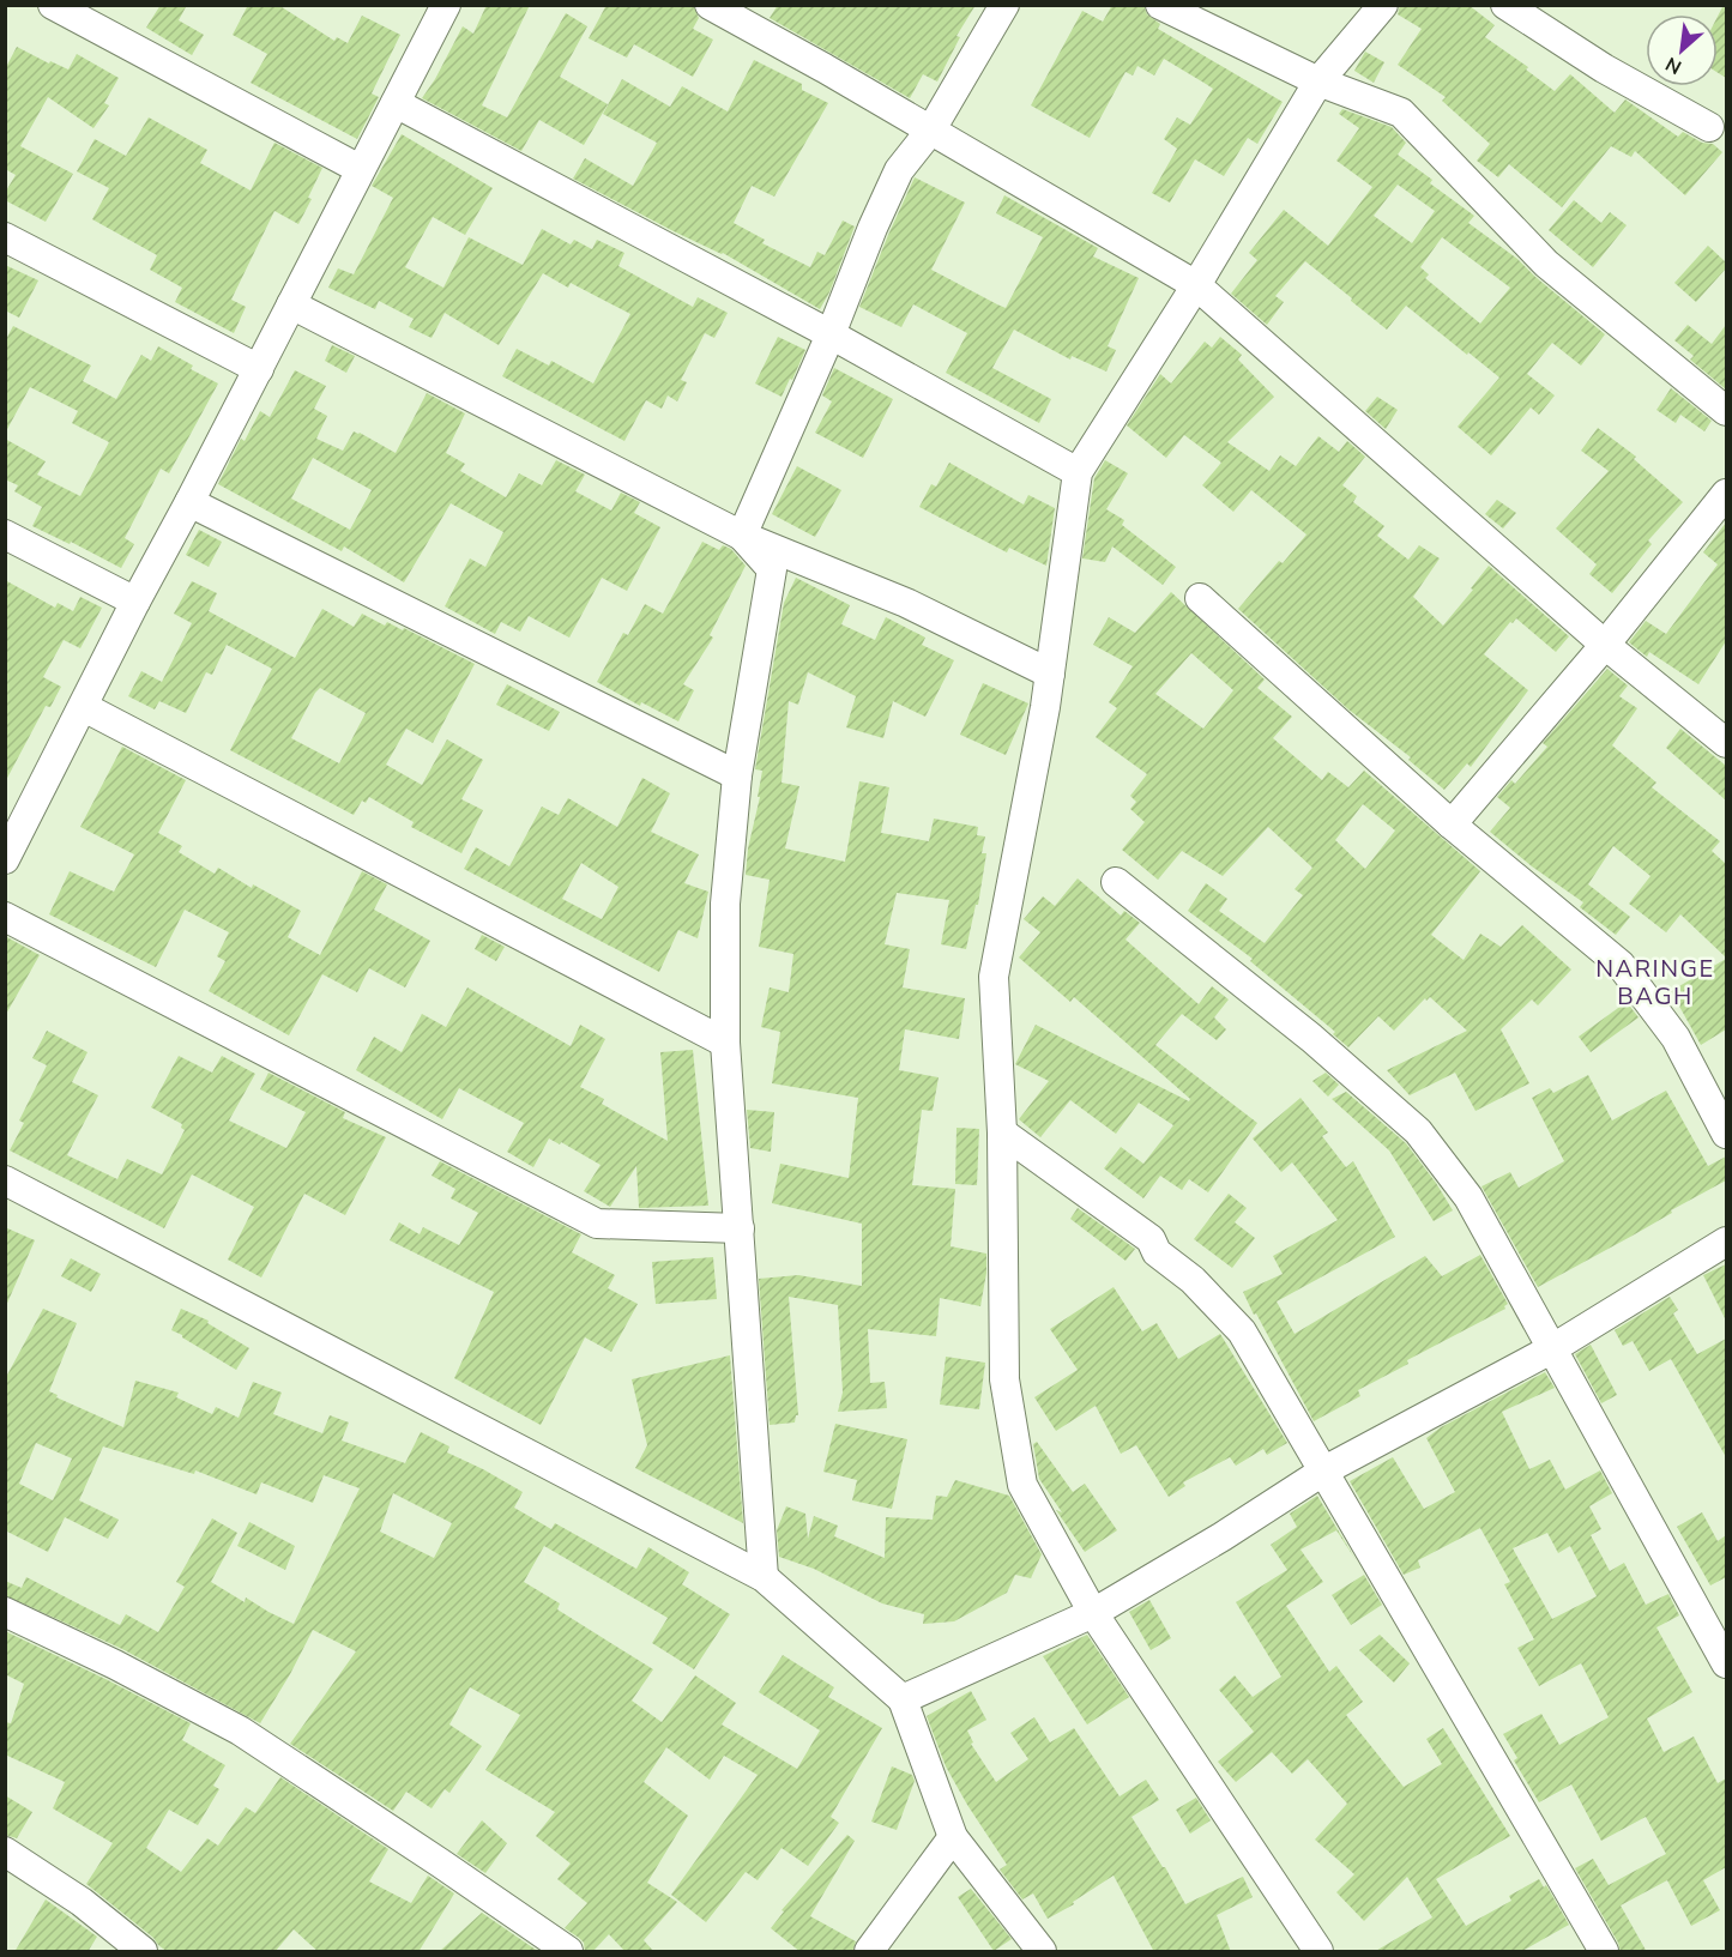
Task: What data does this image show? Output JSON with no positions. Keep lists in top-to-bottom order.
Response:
{
  "districts": ["NARINGE BAGH"],
  "north": "bottom left"
}
